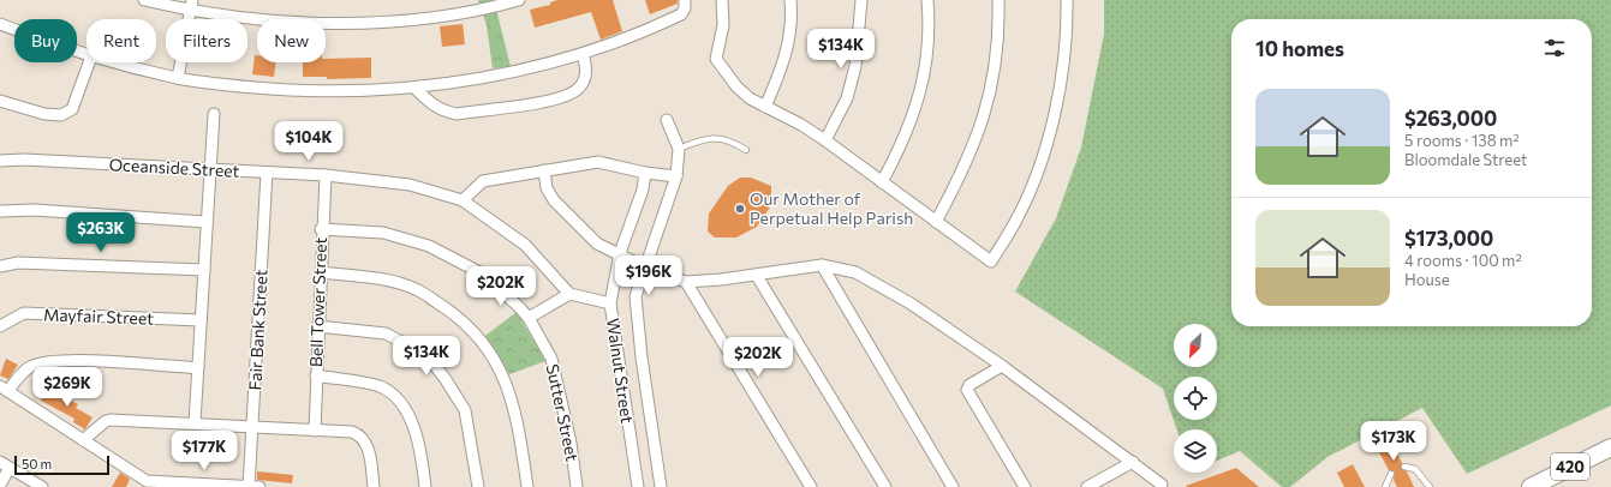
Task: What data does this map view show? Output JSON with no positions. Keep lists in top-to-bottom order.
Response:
{
  "streets": {
    "main road": ["420"],
    "street": [
      "Oceanside Street",
      "Bell Tower Street",
      "Mayfair Street",
      "Fair Bank Street",
      "Walnut Street",
      "Sutter Street"
    ]
  },
  "crossings": [
    ["Oceanside Street", "Bell Tower Street"],
    ["Oceanside Street", "Fair Bank Street"],
    ["Bell Tower Street", "Sutter Street"]
  ],
  "places": ["Our Mother of Perpetual Help Parish"],
  "scale_bar": "50 m",
  "north": "bottom left",
  "page": {
    "chip": [
      "Buy",
      "Rent",
      "Filters",
      "New"
    ],
    "heading": "10 homes",
    "price": [
      "$134K",
      "$104K",
      "$263K",
      "$196K",
      "$202K",
      "$134K",
      "$202K",
      "$269K",
      "$173K",
      "$177K"
    ],
    "list": [
      {
        "name": "$263,000",
        "note": "5 rooms · 138 m² · Bloomdale Street"
      },
      {
        "name": "$173,000",
        "note": "4 rooms · 100 m² · House"
      }
    ],
    "scale": "50 m"
  }
}
